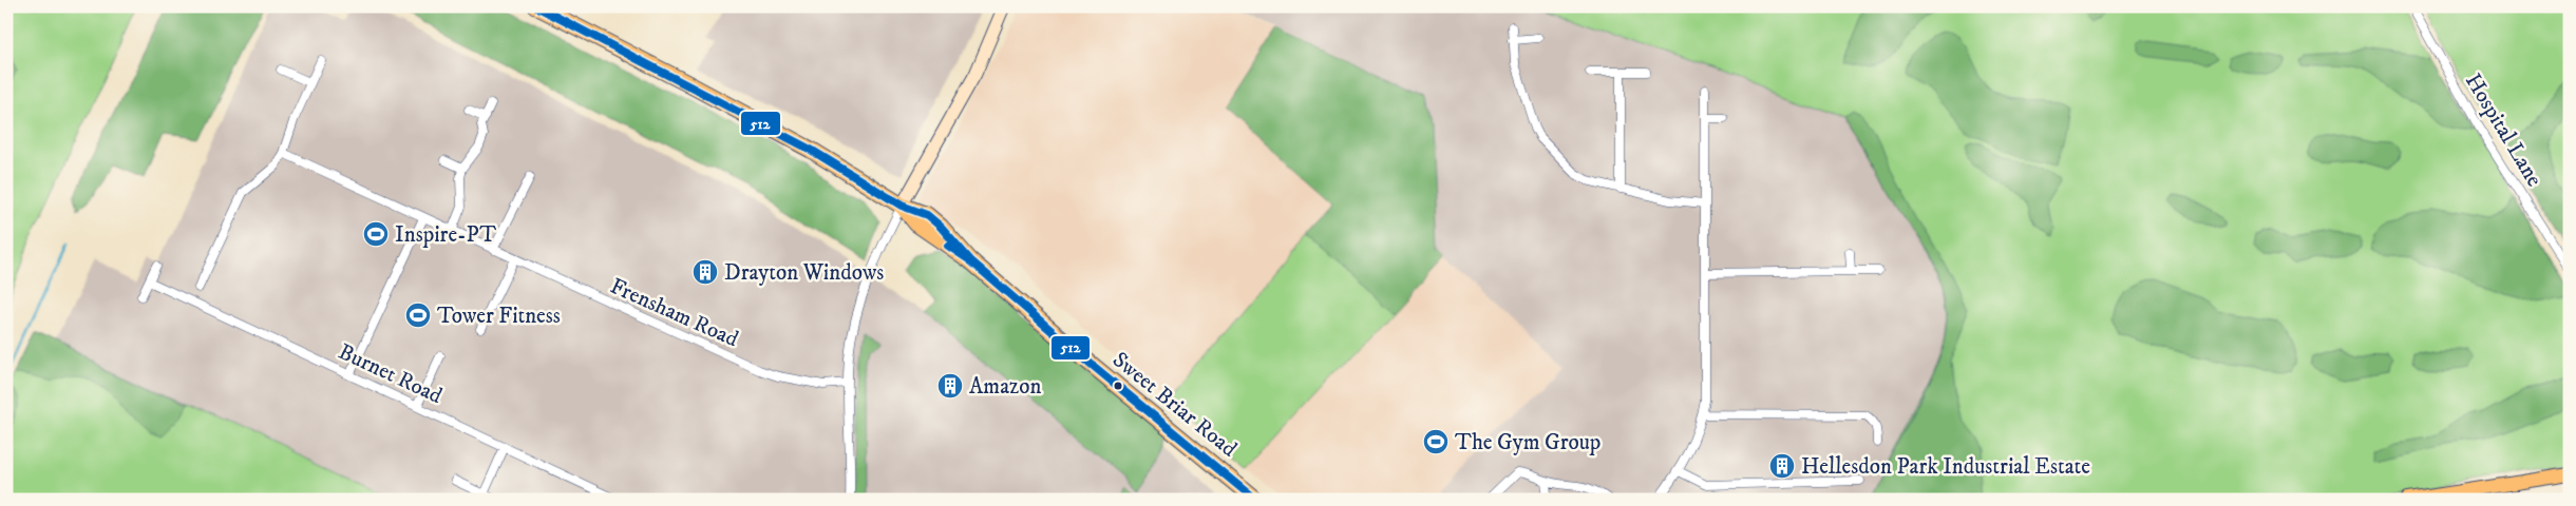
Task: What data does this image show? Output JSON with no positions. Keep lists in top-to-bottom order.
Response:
{
  "streets": {
    "highway": ["Sweet Briar Road"],
    "street": ["Hospital Lane", "Frensham Road", "Burnet Road"]
  },
  "places": {
    "sports": ["Inspire-PT", "Tower Fitness", "The Gym Group"],
    "building": ["Drayton Windows", "Amazon", "Hellesdon Park Industrial Estate"]
  },
  "lines": ["transit line 512"]
}
